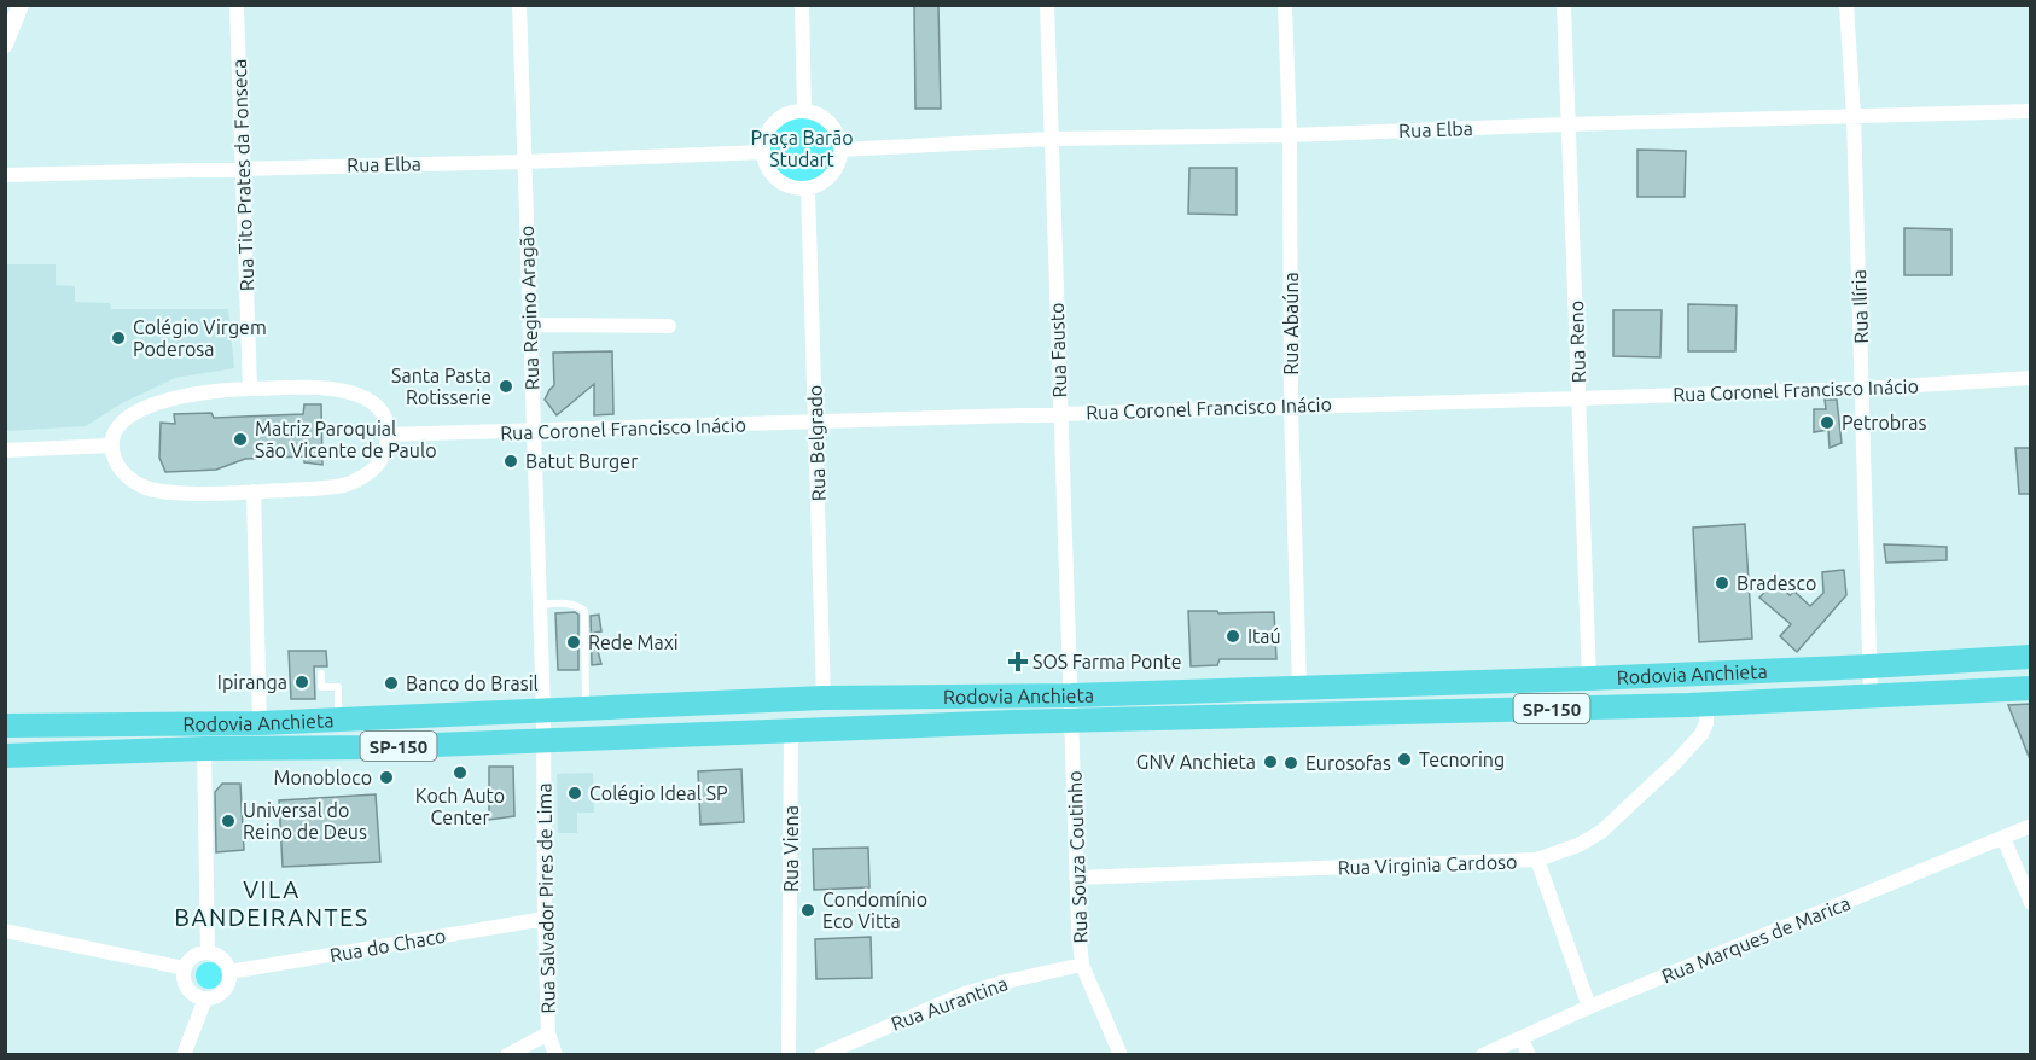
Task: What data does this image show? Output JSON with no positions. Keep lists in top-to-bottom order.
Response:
{
  "streets": {
    "highway": ["Rodovia Anchieta", "SP-150"],
    "street": [
      "Rua Elba",
      "Rua Tito Prates da Fonseca",
      "Rua Ilíria",
      "Rua Regino Aragão",
      "Rua Abaúna",
      "Rua Reno",
      "Rua Fausto",
      "Rua Coronel Francisco Inácio",
      "Rua Belgrado",
      "Rua Viena",
      "Rua Souza Coutinho",
      "Rua Virginia Cardoso",
      "Rua Salvador Pires de Lima",
      "Rua Marques de Marica",
      "Rua do Chaco",
      "Rua Aurantina"
    ]
  },
  "crossings": [
    ["Rua Elba", "Rua Tito Prates da Fonseca"],
    ["Rua Elba", "Rua Ilíria"],
    ["Rua Elba", "Rua Regino Aragão"],
    ["Rua Elba", "Rua Abaúna"],
    ["Rua Elba", "Rua Reno"],
    ["Rua Elba", "Rua Fausto"],
    ["Rua Elba", "Rua Belgrado"],
    ["Rua Ilíria", "Rua Coronel Francisco Inácio"],
    ["Rua Ilíria", "Rodovia Anchieta"],
    ["Rua Regino Aragão", "Rua Coronel Francisco Inácio"],
    ["Rua Regino Aragão", "Rodovia Anchieta"],
    ["Rua Regino Aragão", "Rua Salvador Pires de Lima"],
    ["Rua Abaúna", "Rua Coronel Francisco Inácio"],
    ["Rua Abaúna", "Rodovia Anchieta"],
    ["Rua Reno", "Rua Coronel Francisco Inácio"],
    ["Rua Reno", "Rodovia Anchieta"],
    ["Rua Fausto", "Rua Coronel Francisco Inácio"],
    ["Rua Fausto", "Rodovia Anchieta"],
    ["Rua Fausto", "Rua Souza Coutinho"],
    ["Rua Coronel Francisco Inácio", "Rua Belgrado"],
    ["Rua Belgrado", "Rodovia Anchieta"],
    ["Rodovia Anchieta", "Rua Viena"],
    ["Rodovia Anchieta", "Rua Souza Coutinho"],
    ["Rodovia Anchieta", "Rua Virginia Cardoso"],
    ["Rodovia Anchieta", "Rua Salvador Pires de Lima"],
    ["Rua Souza Coutinho", "Rua Virginia Cardoso"],
    ["Rua Souza Coutinho", "Rua Aurantina"],
    ["Rua Salvador Pires de Lima", "Rua do Chaco"]
  ],
  "districts": ["VILA BANDEIRANTES"],
  "parks": ["Praça Barão Studart"],
  "places": {
    "other": [
      "Colégio Virgem Poderosa",
      "Santa Pasta Rotisserie",
      "Petrobras",
      "Matriz Paroquial São Vicente de Paulo",
      "Batut Burger",
      "Bradesco",
      "Itaú",
      "Rede Maxi",
      "Ipiranga",
      "Banco do Brasil",
      "Tecnoring",
      "GNV Anchieta",
      "Eurosofas",
      "Koch Auto Center",
      "Monobloco",
      "Colégio Ideal SP",
      "Universal do Reino de Deus",
      "Condomínio Eco Vitta"
    ],
    "health": ["SOS Farma Ponte"]
  }
}
